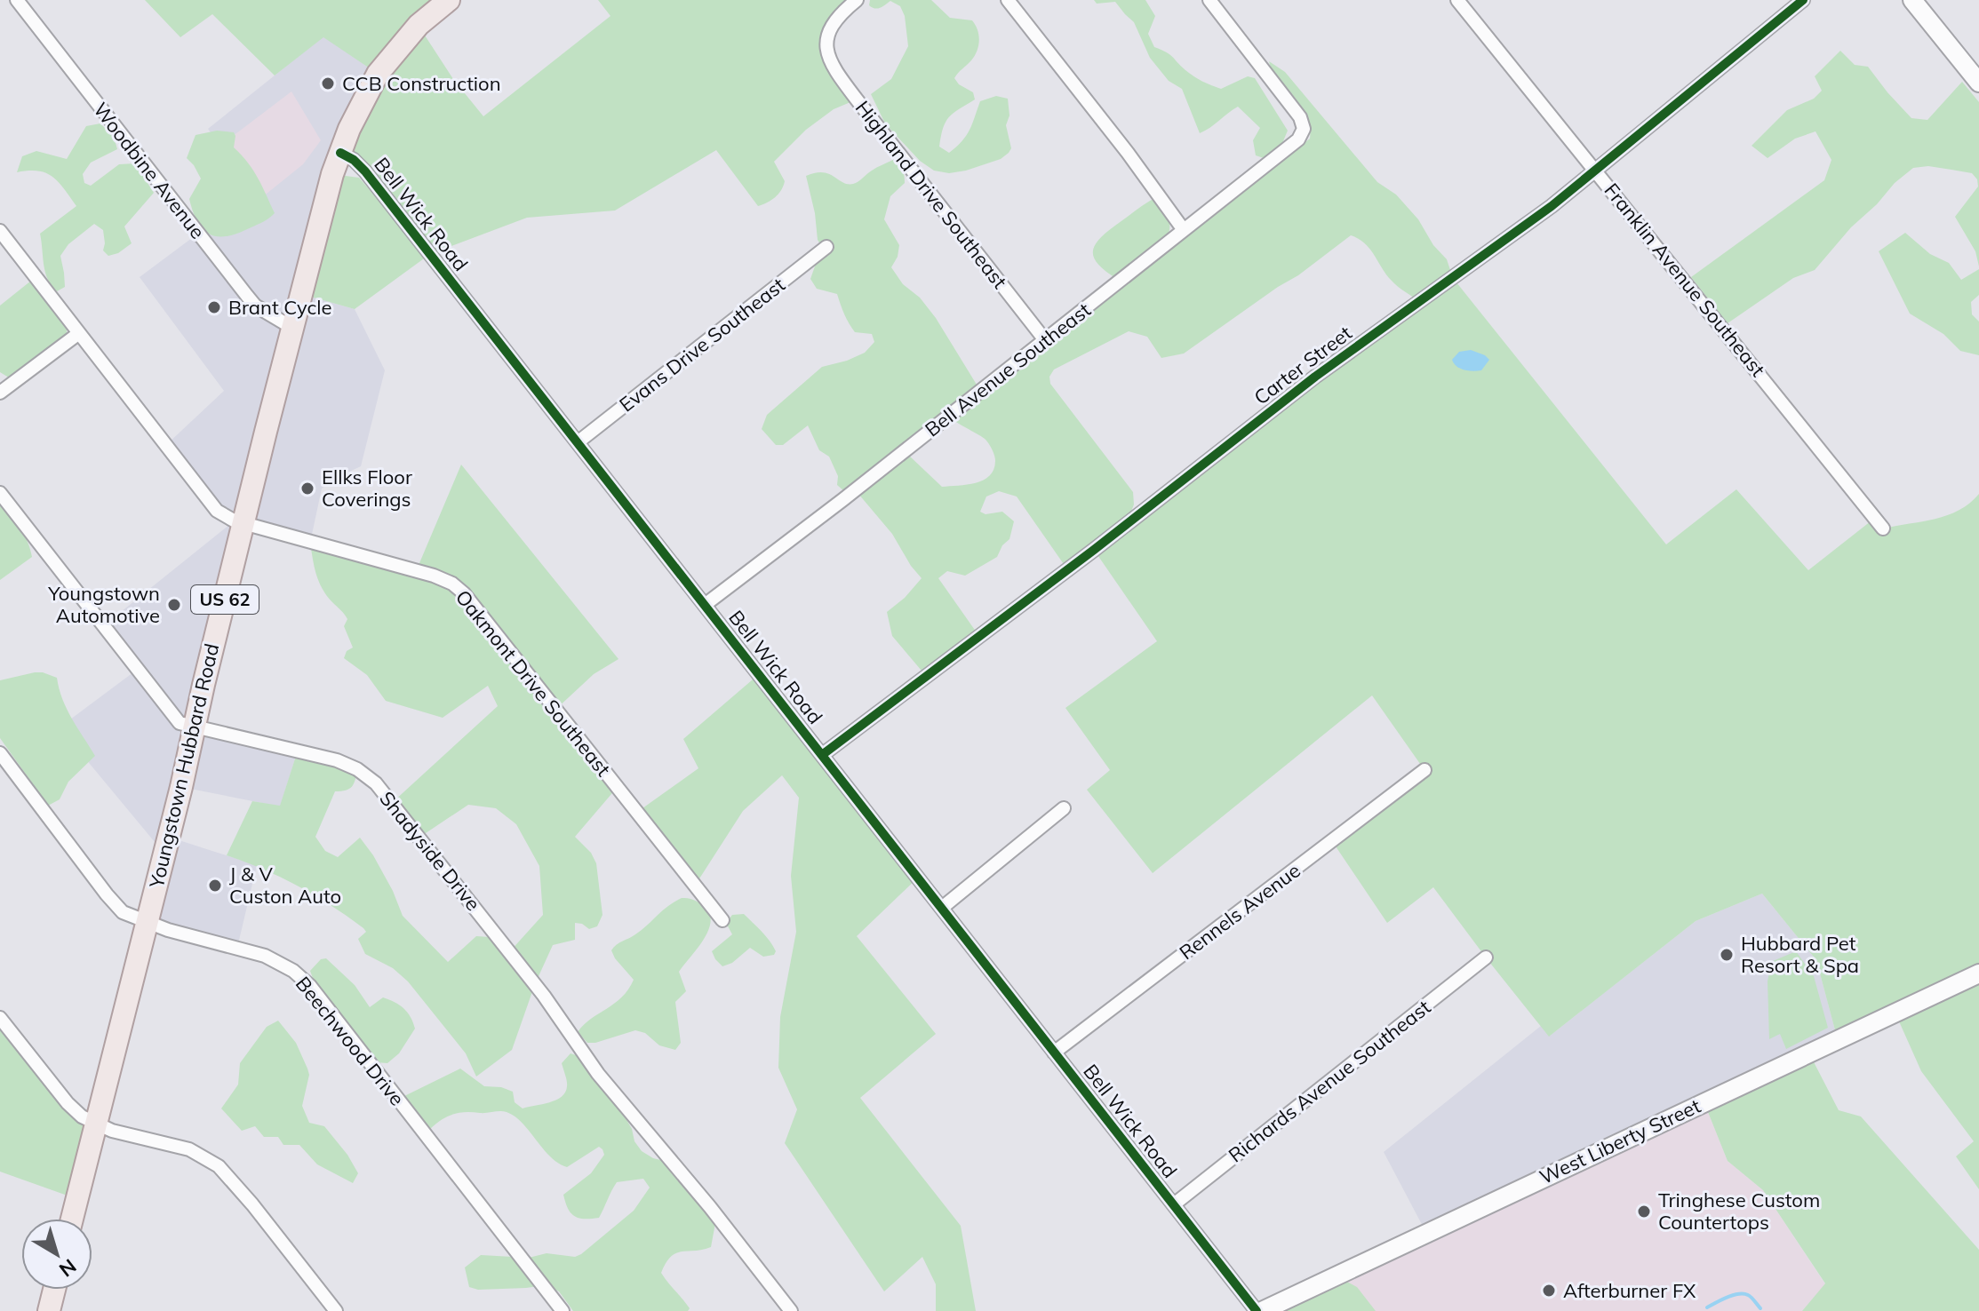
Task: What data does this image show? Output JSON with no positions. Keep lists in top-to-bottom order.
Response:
{
  "streets": {
    "main road": ["US 62", "Youngstown Hubbard Road", "West Liberty Street"],
    "street": [
      "Woodbine Avenue",
      "Highland Drive Southeast",
      "Bell Wick Road",
      "Franklin Avenue Southeast",
      "Evans Drive Southeast",
      "Carter Street",
      "Bell Avenue Southeast",
      "Oakmont Drive Southeast",
      "Shadyside Drive",
      "Rennels Avenue",
      "Beechwood Drive",
      "Richards Avenue Southeast"
    ]
  },
  "crossings": [
    ["Woodbine Avenue", "Youngstown Hubbard Road"],
    ["Highland Drive Southeast", "Bell Avenue Southeast"],
    ["Bell Wick Road", "Evans Drive Southeast"],
    ["Bell Wick Road", "Carter Street"],
    ["Bell Wick Road", "Bell Avenue Southeast"],
    ["Bell Wick Road", "Youngstown Hubbard Road"],
    ["Bell Wick Road", "Rennels Avenue"],
    ["Bell Wick Road", "Richards Avenue Southeast"],
    ["Franklin Avenue Southeast", "Carter Street"],
    ["Oakmont Drive Southeast", "Youngstown Hubbard Road"],
    ["Youngstown Hubbard Road", "Shadyside Drive"],
    ["Youngstown Hubbard Road", "Beechwood Drive"]
  ],
  "places": [
    "CCB Construction",
    "Brant Cycle",
    "Ellks Floor Coverings",
    "Youngstown Automotive",
    "J & V Custon Auto",
    "Hubbard Pet Resort & Spa",
    "Tringhese Custom Countertops",
    "Afterburner FX"
  ],
  "north": "bottom right"
}
